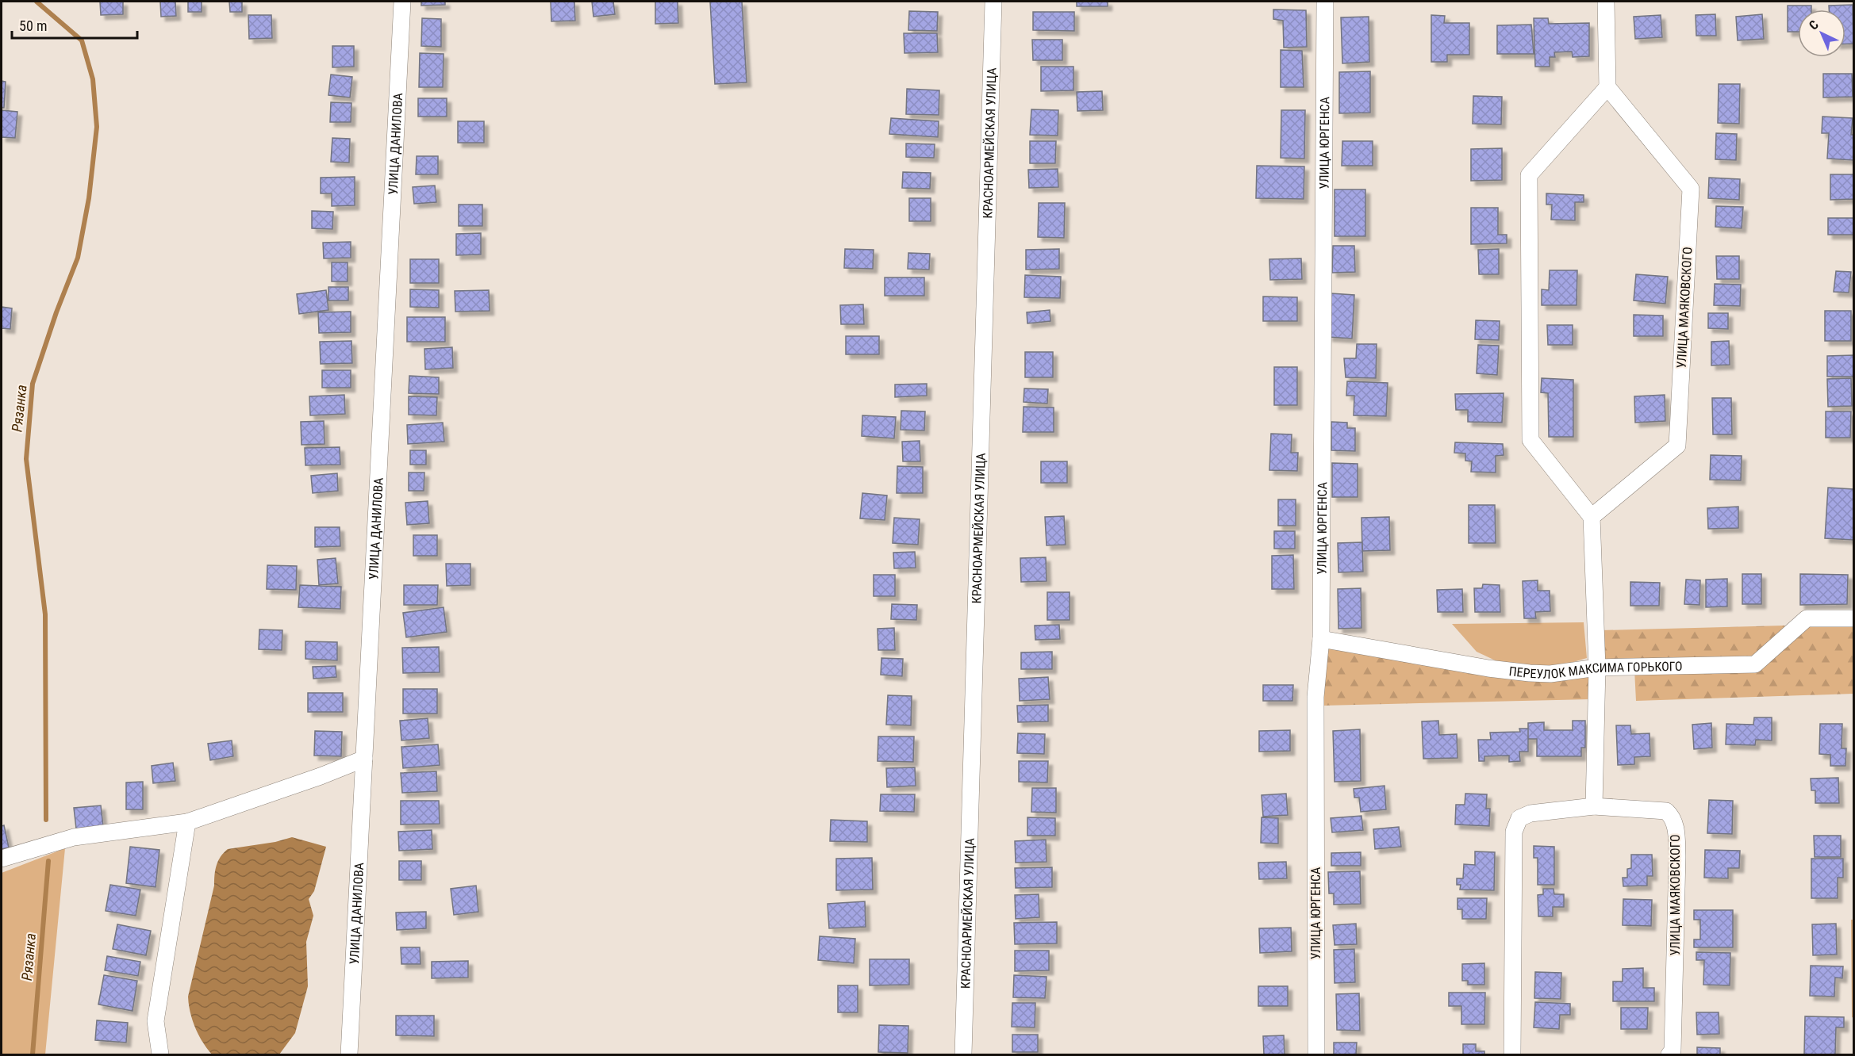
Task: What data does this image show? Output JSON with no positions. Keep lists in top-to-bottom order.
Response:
{
  "streets": {
    "street": [
      "КРАСНОАРМЕЙСКАЯ УЛИЦА",
      "УЛИЦА ЮРГЕНСА",
      "УЛИЦА ДАНИЛОВА",
      "УЛИЦА МАЯКОВСКОГО",
      "ПЕРЕУЛОК МАКСИМА ГОРЬКОГО"
    ]
  },
  "crossings": [
    ["УЛИЦА ЮРГЕНСА", "ПЕРЕУЛОК МАКСИМА ГОРЬКОГО"]
  ],
  "water": ["Рязанка"],
  "scale_bar": "50 m",
  "north": "top left"
}
